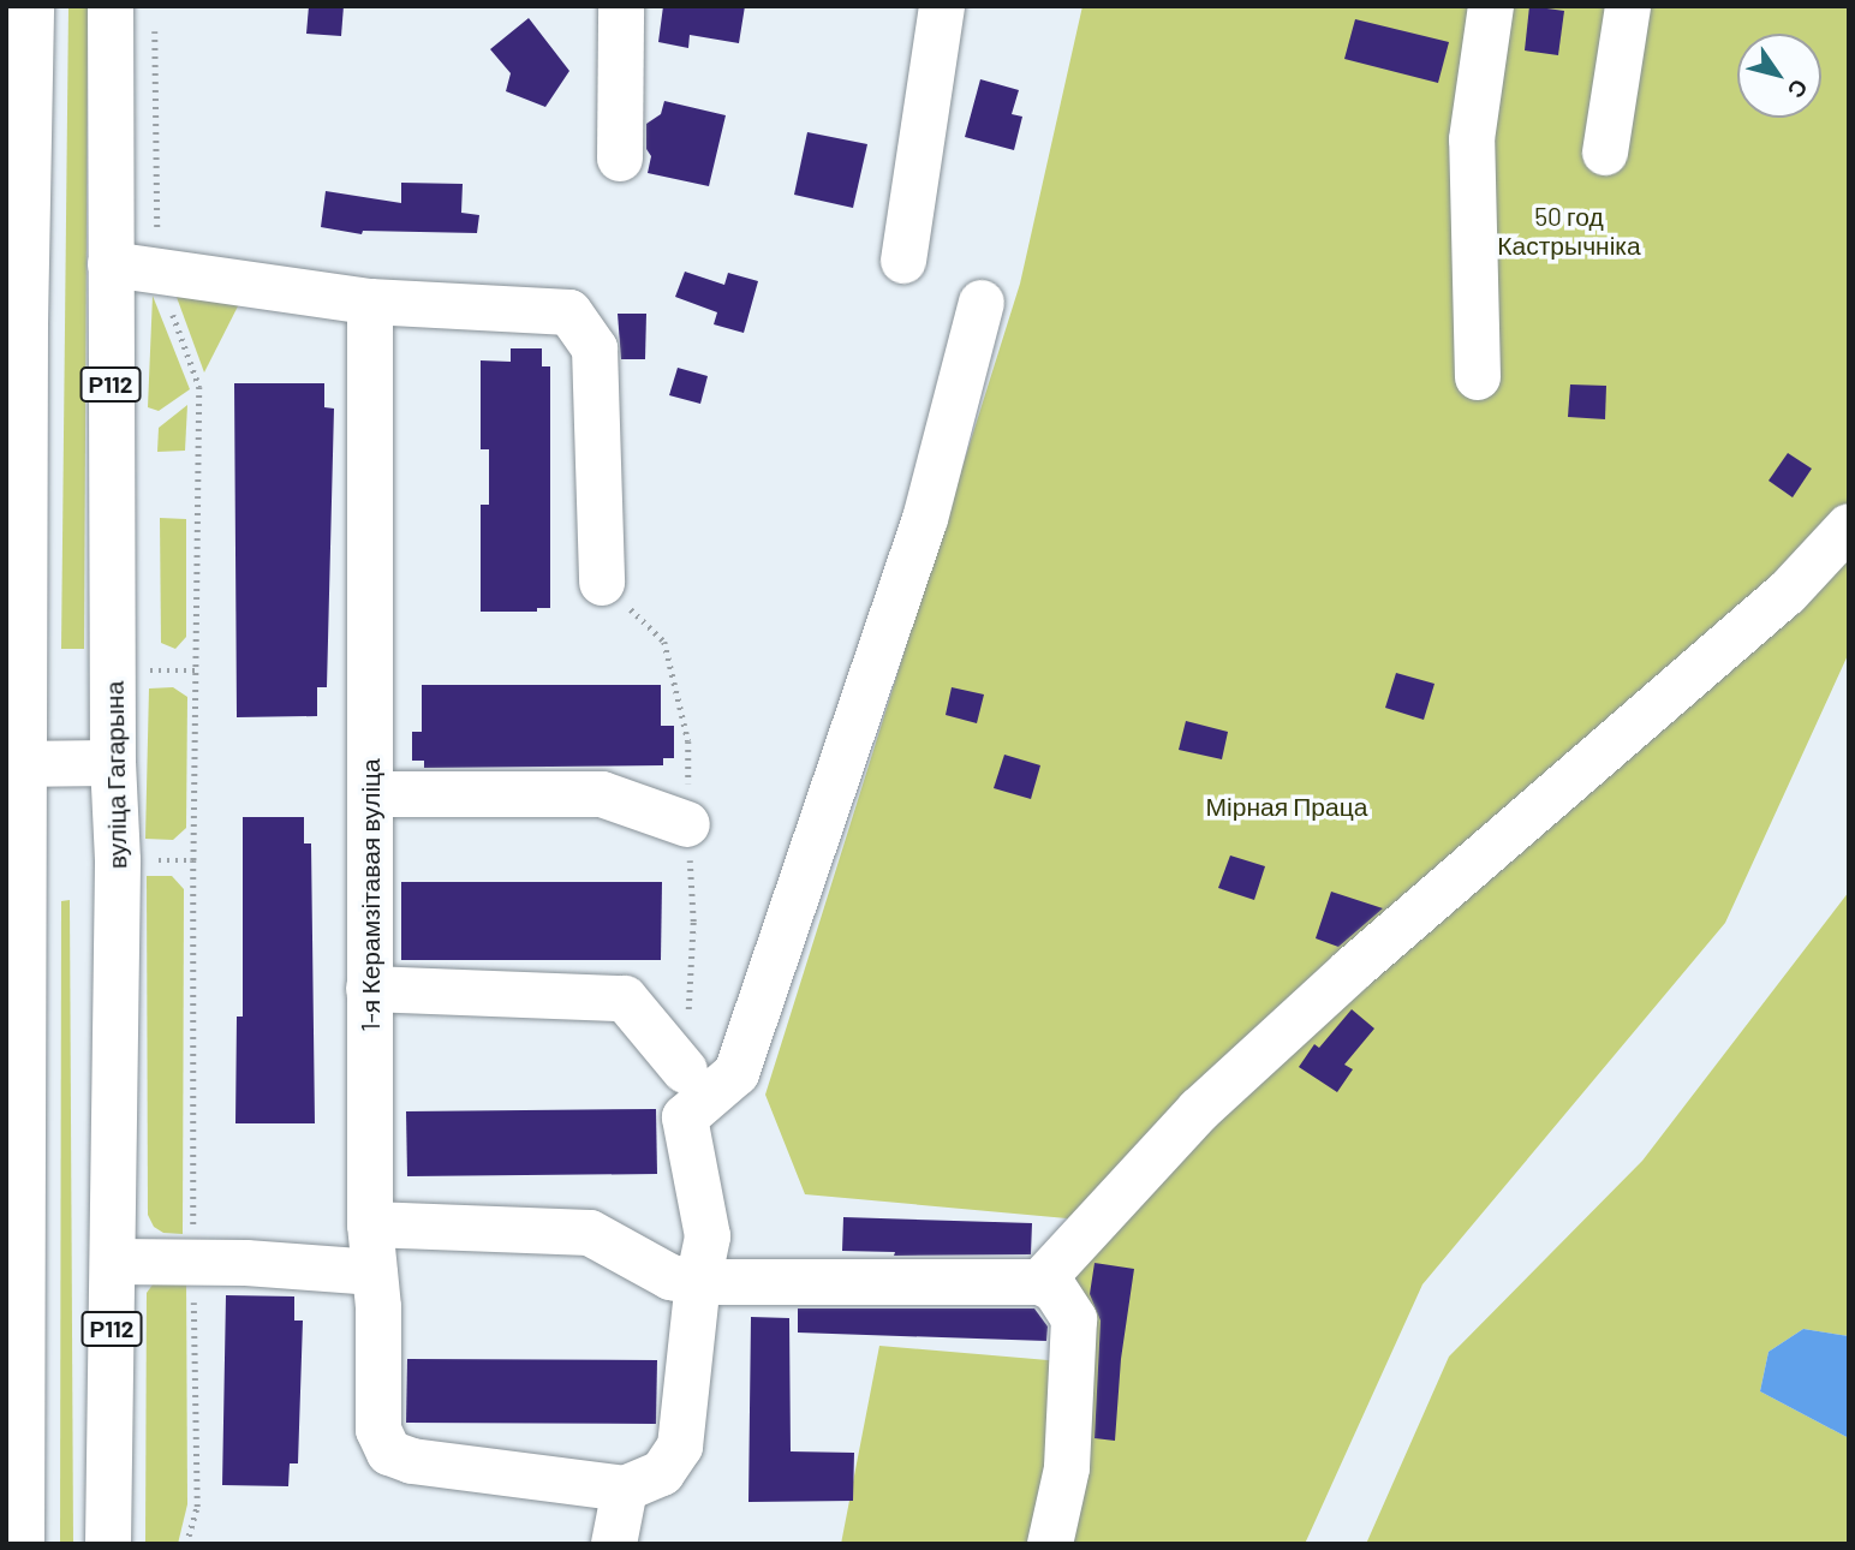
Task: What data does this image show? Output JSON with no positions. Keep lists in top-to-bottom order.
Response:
{
  "streets": {
    "main road": ["Р112", "вуліца Гагарына", "1-я Керамзітавая вуліца"]
  },
  "parks": ["50 год Кастрычніка", "Мірная Праца"],
  "north": "bottom right"
}
